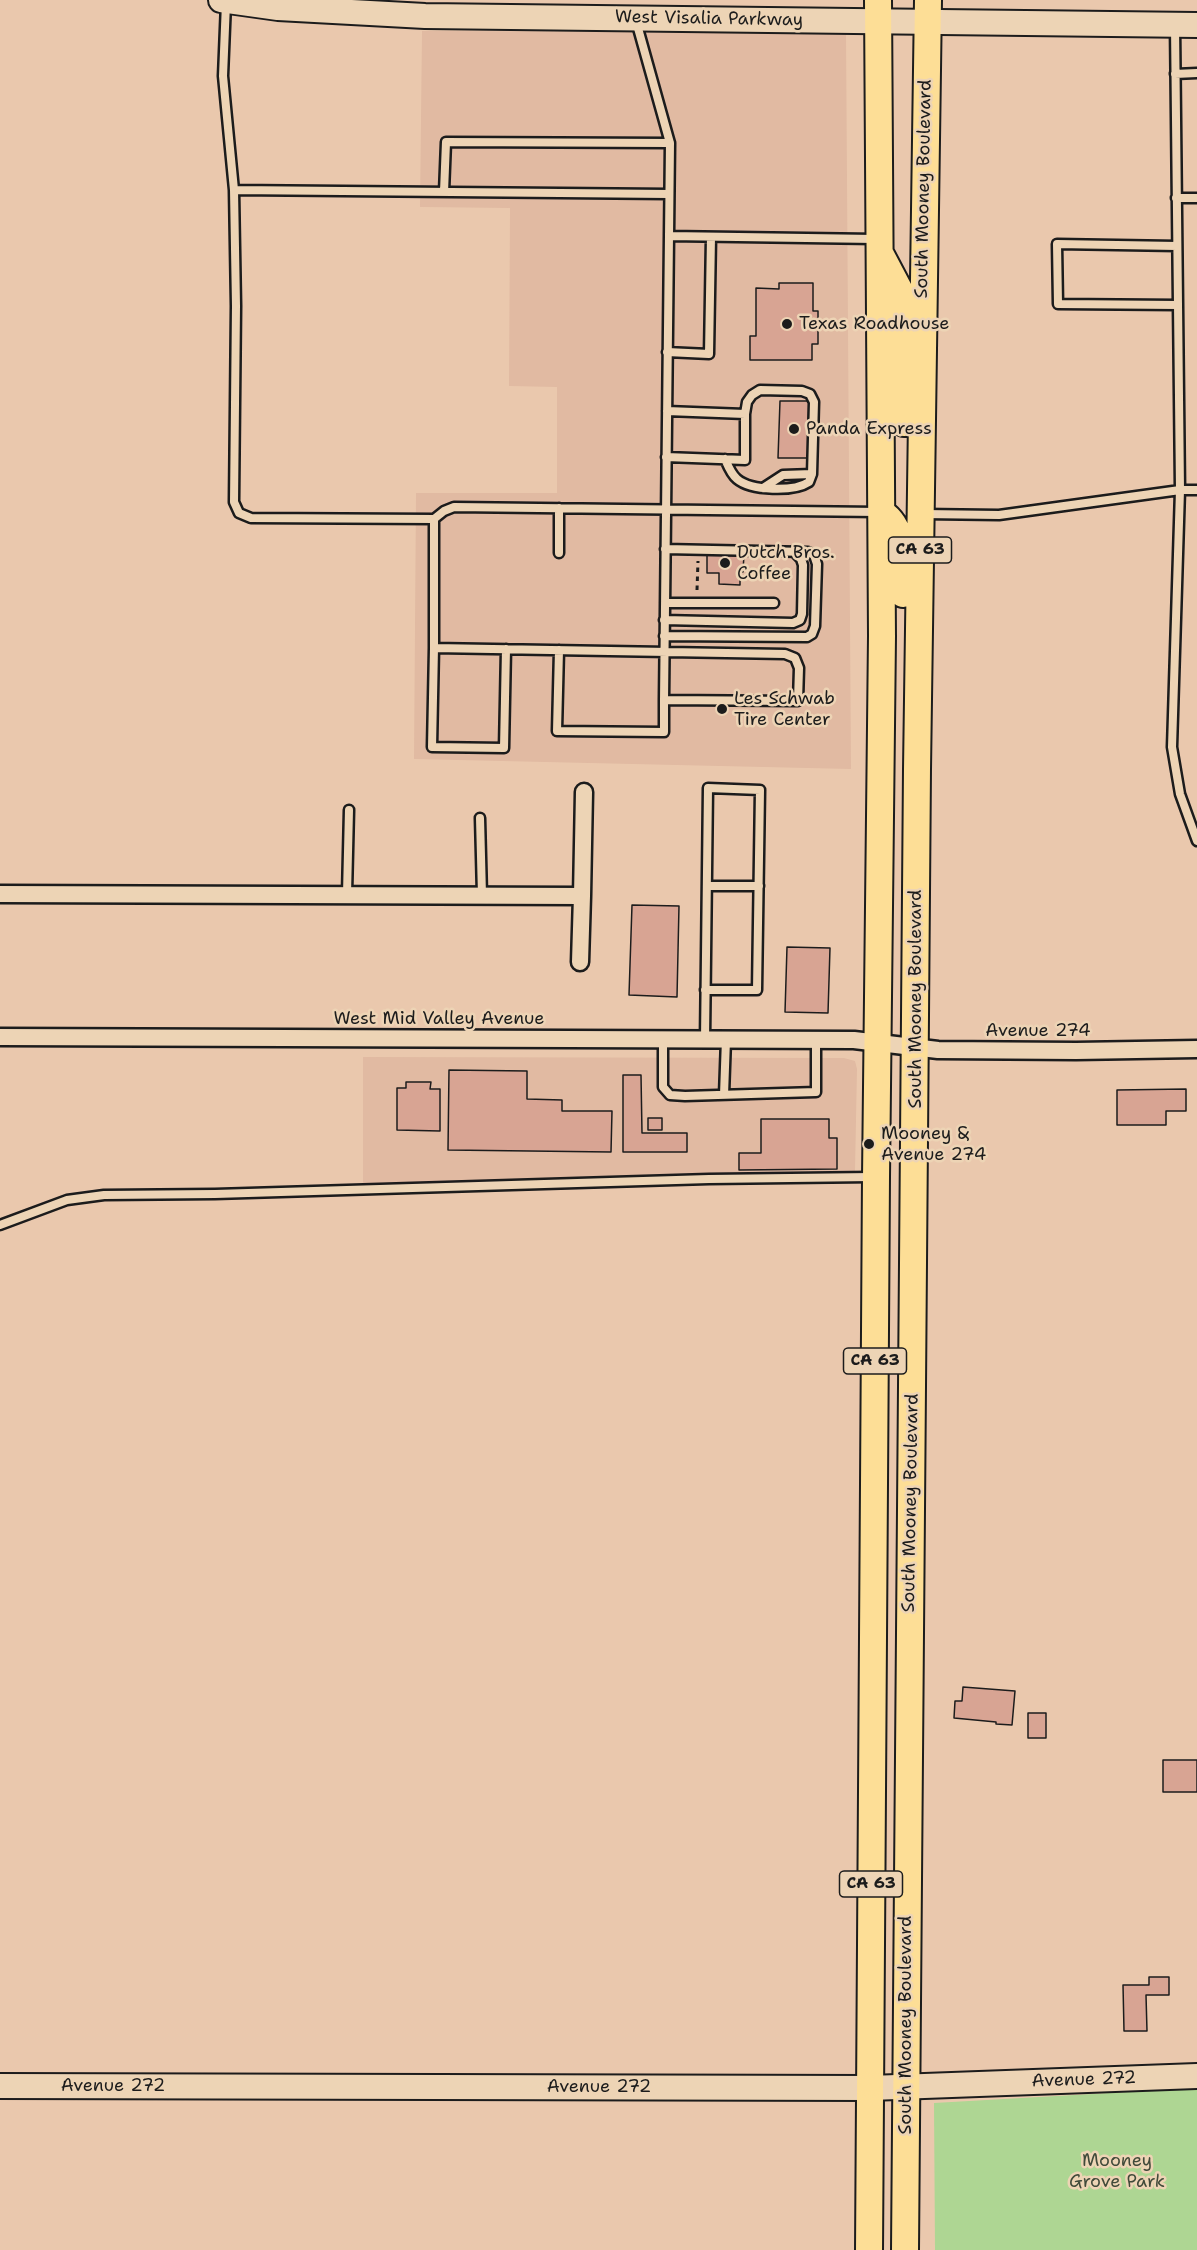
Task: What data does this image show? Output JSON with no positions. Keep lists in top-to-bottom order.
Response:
{
  "streets": {
    "main road": ["South Mooney Boulevard", "CA 63"],
    "street": [
      "West Visalia Parkway",
      "West Mid Valley Avenue",
      "Avenue 274",
      "Avenue 272"
    ]
  },
  "crossings": [
    ["West Visalia Parkway", "South Mooney Boulevard"],
    ["South Mooney Boulevard", "West Mid Valley Avenue"],
    ["South Mooney Boulevard", "Avenue 274"],
    ["South Mooney Boulevard", "Avenue 272"],
    ["West Mid Valley Avenue", "Avenue 274"]
  ],
  "parks": ["Mooney Grove Park"],
  "places": [
    "Texas Roadhouse",
    "Panda Express",
    "Dutch Bros. Coffee",
    "Les Schwab Tire Center",
    "Mooney & Avenue 274"
  ]
}
